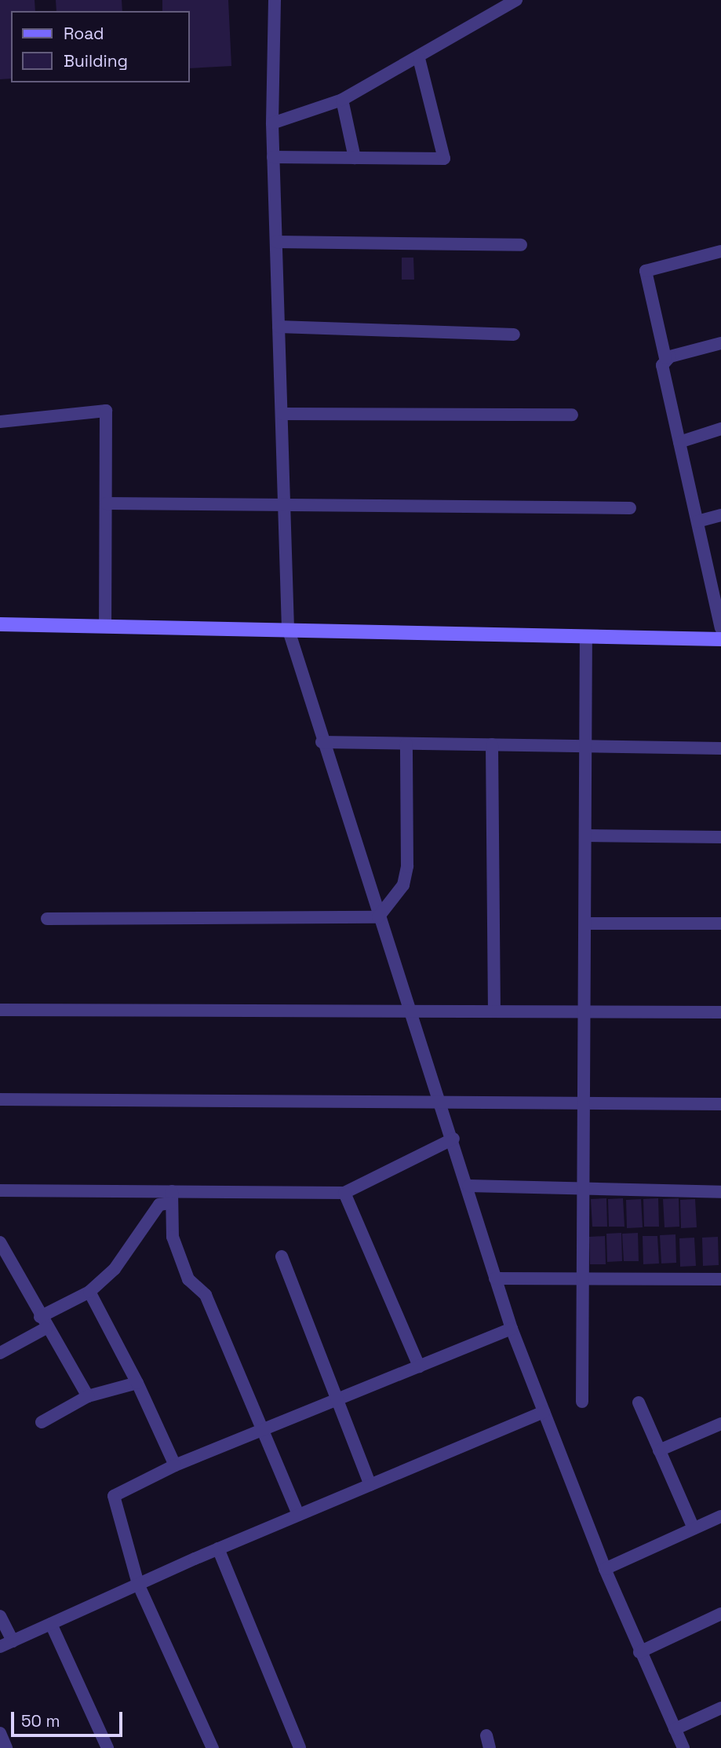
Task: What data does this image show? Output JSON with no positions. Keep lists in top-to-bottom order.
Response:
{
  "legend": ["Road", "Building"],
  "scale_bar": "50 m"
}
